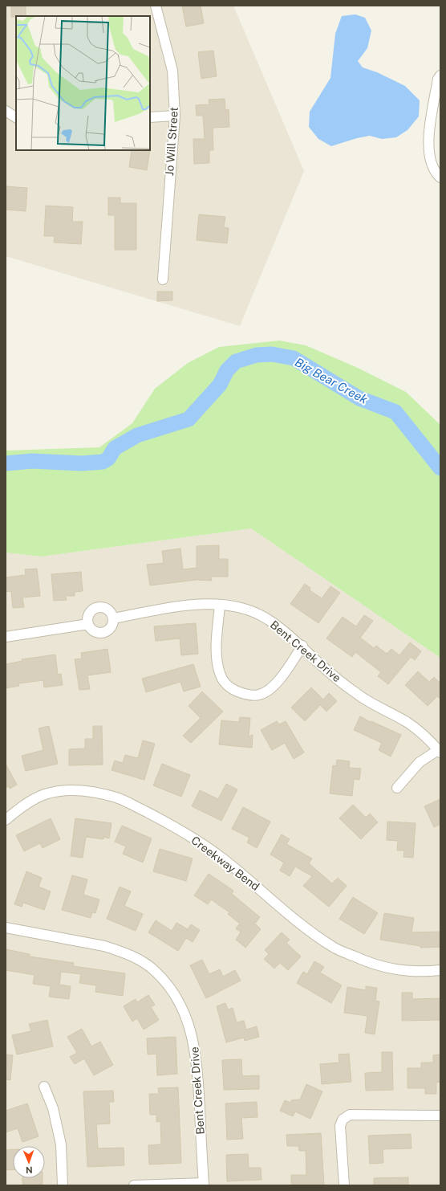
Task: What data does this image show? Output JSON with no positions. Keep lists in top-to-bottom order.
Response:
{
  "streets": {
    "street": ["Jo Will Street", "Bent Creek Drive", "Creekway Bend"]
  },
  "water": ["Big Bear Creek"],
  "north": "bottom"
}
